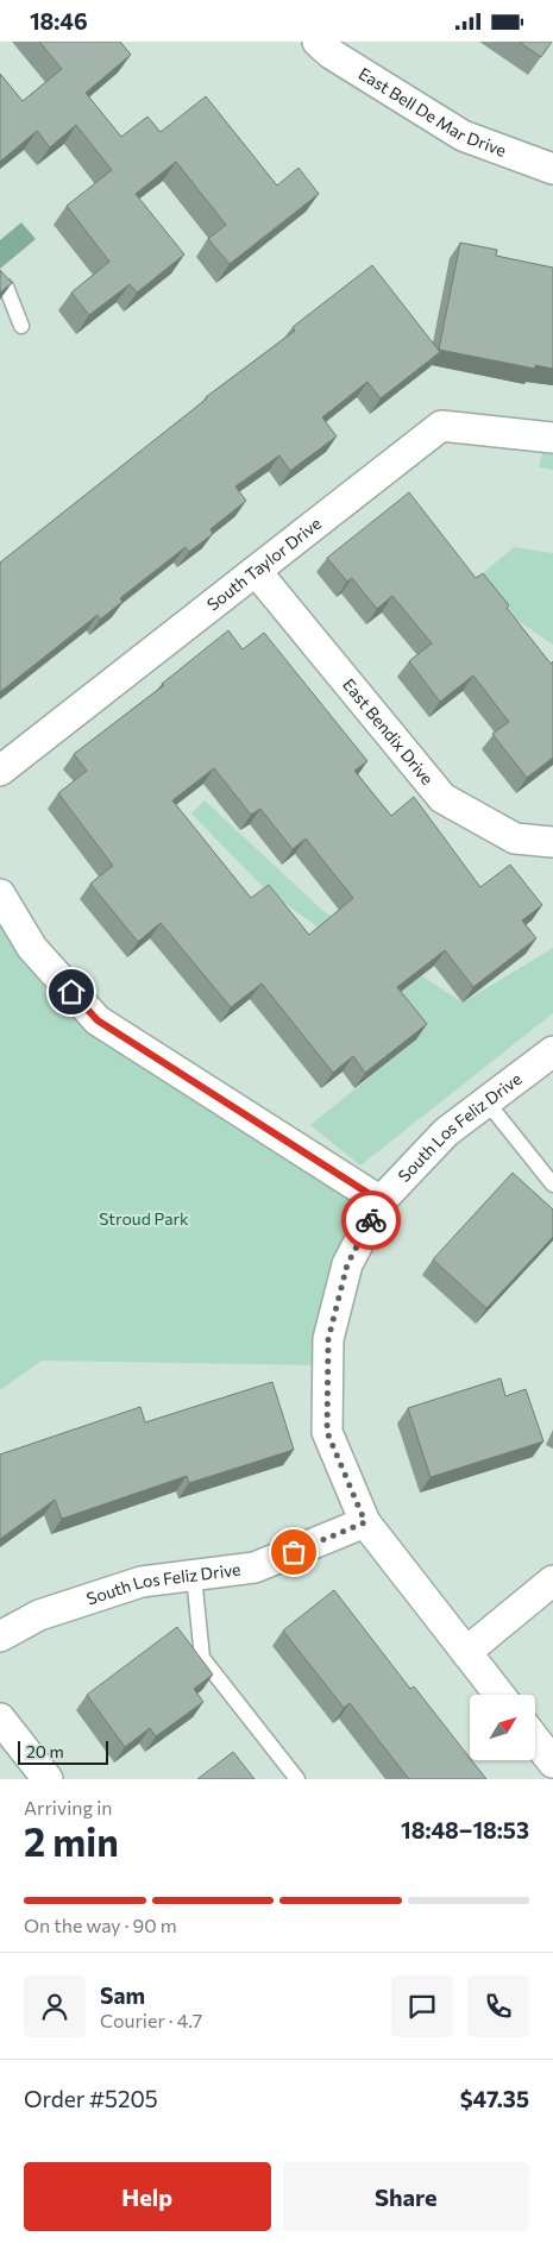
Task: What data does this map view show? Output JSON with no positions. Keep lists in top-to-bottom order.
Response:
{
  "streets": {
    "street": [
      "East Bell De Mar Drive",
      "South Taylor Drive",
      "East Bendix Drive",
      "South Los Feliz Drive"
    ]
  },
  "crossings": [
    ["South Taylor Drive", "East Bendix Drive"]
  ],
  "parks": ["Stroud Park"],
  "scale_bar": "20 m",
  "north": "top right",
  "page": {
    "status": "18:46",
    "scale": "20 m",
    "heading": ["2 min", "Arriving in", "18:48–18:53"],
    "panel": [
      "Sam",
      "Courier · 4.7",
      "Order #5205",
      "$47.35"
    ],
    "bar": "On the way · 90 m",
    "buttons": ["Help", "Share"]
  }
}
